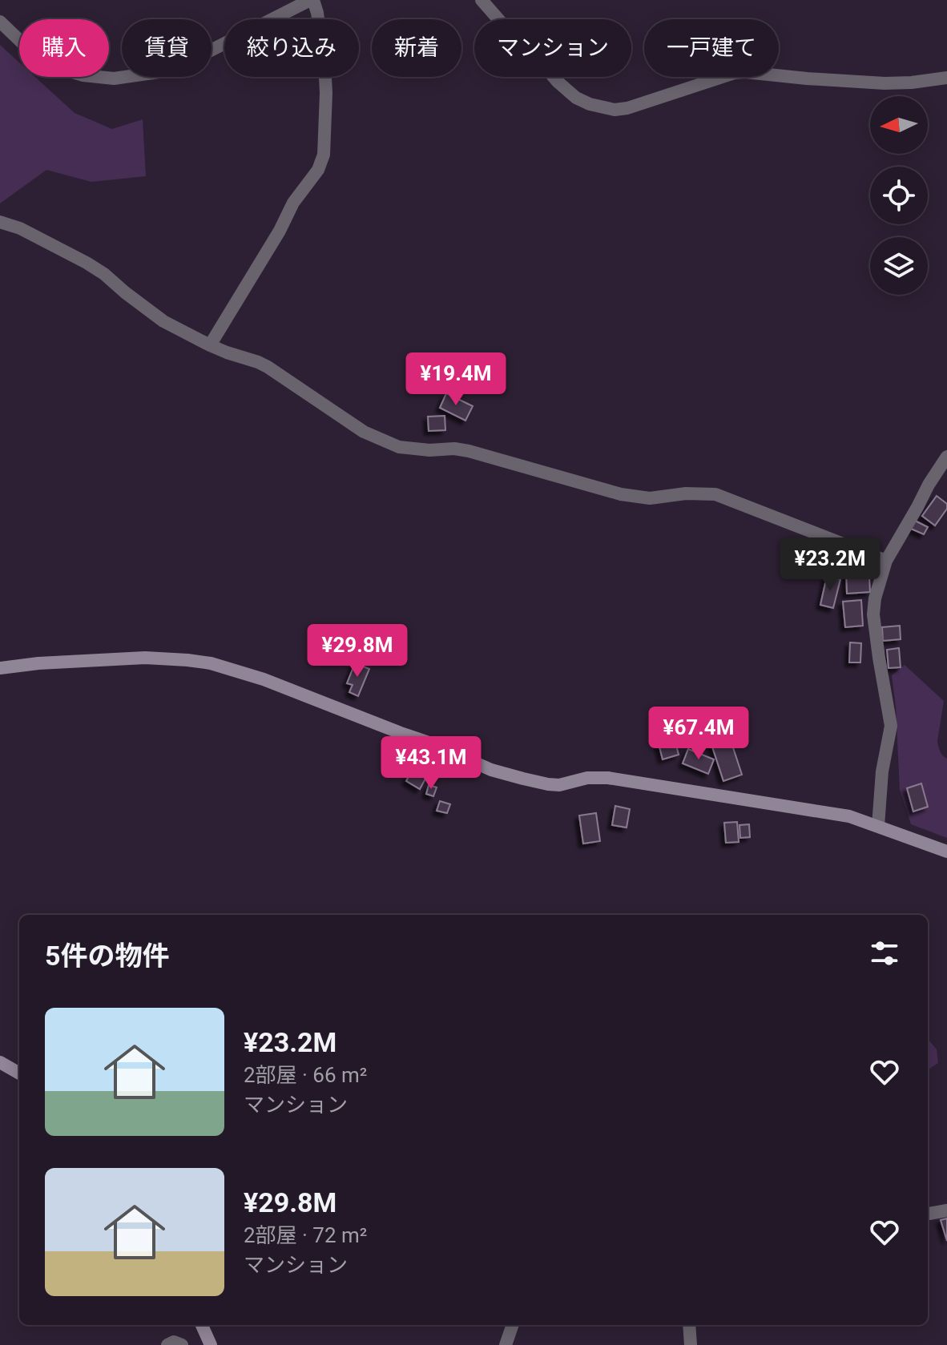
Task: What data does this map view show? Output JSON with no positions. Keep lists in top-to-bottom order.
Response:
{
  "north": "left",
  "page": {
    "chip": [
      "購入",
      "賃貸",
      "絞り込み",
      "新着",
      "マンション",
      "一戸建て"
    ],
    "price": [
      "¥19.4M",
      "¥23.2M",
      "¥29.8M",
      "¥67.4M",
      "¥43.1M"
    ],
    "heading": "5件の物件",
    "list": [
      {
        "name": "¥23.2M",
        "note": "2部屋 · 66 m² · マンション"
      },
      {
        "name": "¥29.8M",
        "note": "2部屋 · 72 m² · マンション"
      }
    ]
  }
}
